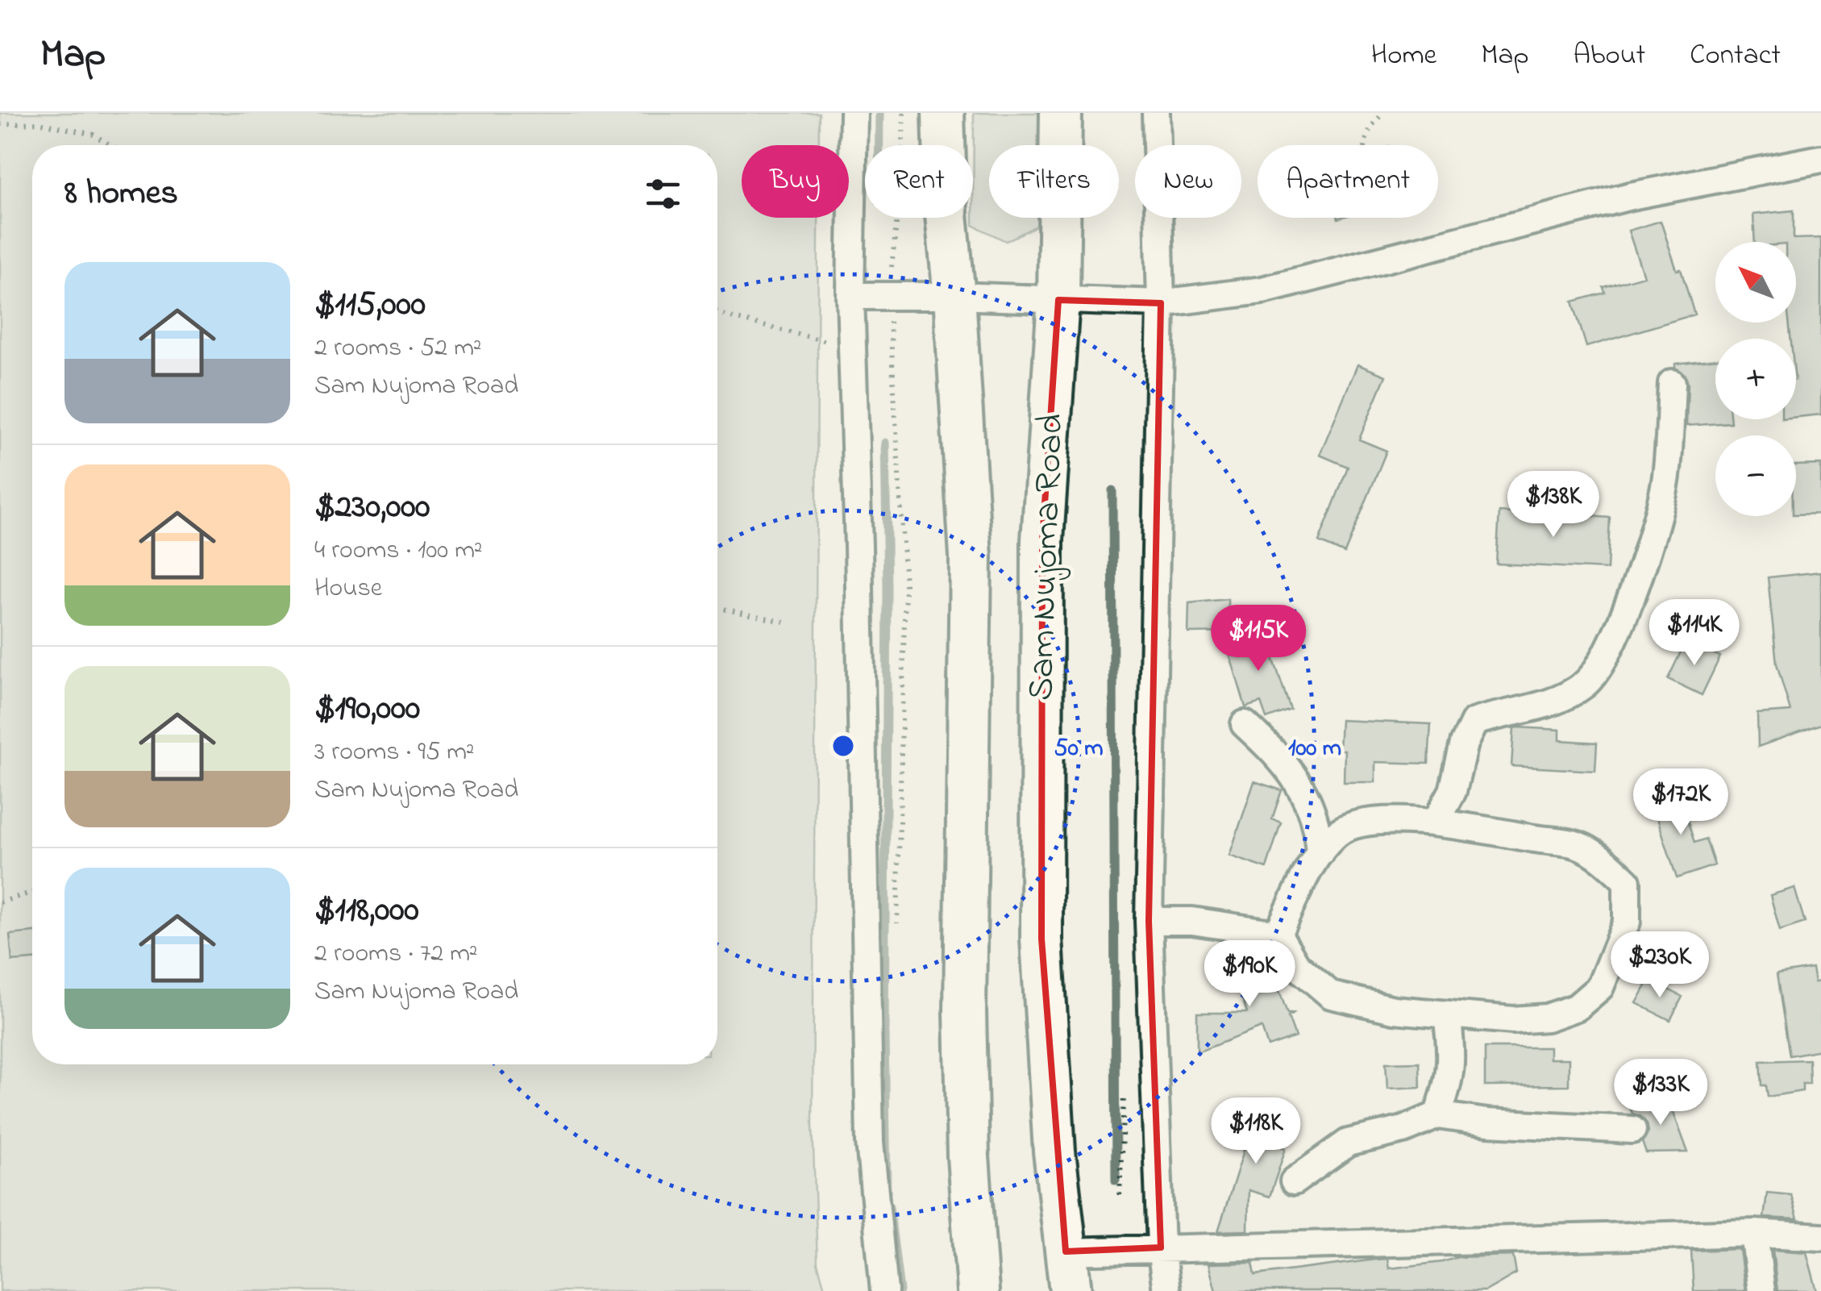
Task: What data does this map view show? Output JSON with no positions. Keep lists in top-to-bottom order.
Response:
{
  "streets": {
    "main road": ["Sam Nujoma Road"]
  },
  "north": "top left",
  "page": {
    "header": "Map",
    "nav": [
      "Home",
      "Map",
      "About",
      "Contact"
    ],
    "chip": [
      "Buy",
      "Rent",
      "Filters",
      "New",
      "Apartment"
    ],
    "heading": "8 homes",
    "map_buttons": ["+", "−"],
    "list": [
      {
        "name": "$115,000",
        "note": "2 rooms · 52 m² · Sam Nujoma Road"
      },
      {
        "name": "$230,000",
        "note": "4 rooms · 100 m² · House"
      },
      {
        "name": "$190,000",
        "note": "3 rooms · 95 m² · Sam Nujoma Road"
      },
      {
        "name": "$118,000",
        "note": "2 rooms · 72 m² · Sam Nujoma Road"
      }
    ],
    "price": [
      "$138K",
      "$114K",
      "$115K",
      "$172K",
      "$230K",
      "$190K",
      "$133K",
      "$118K"
    ]
  },
  "rings": ["50 m", "100 m"]
}
